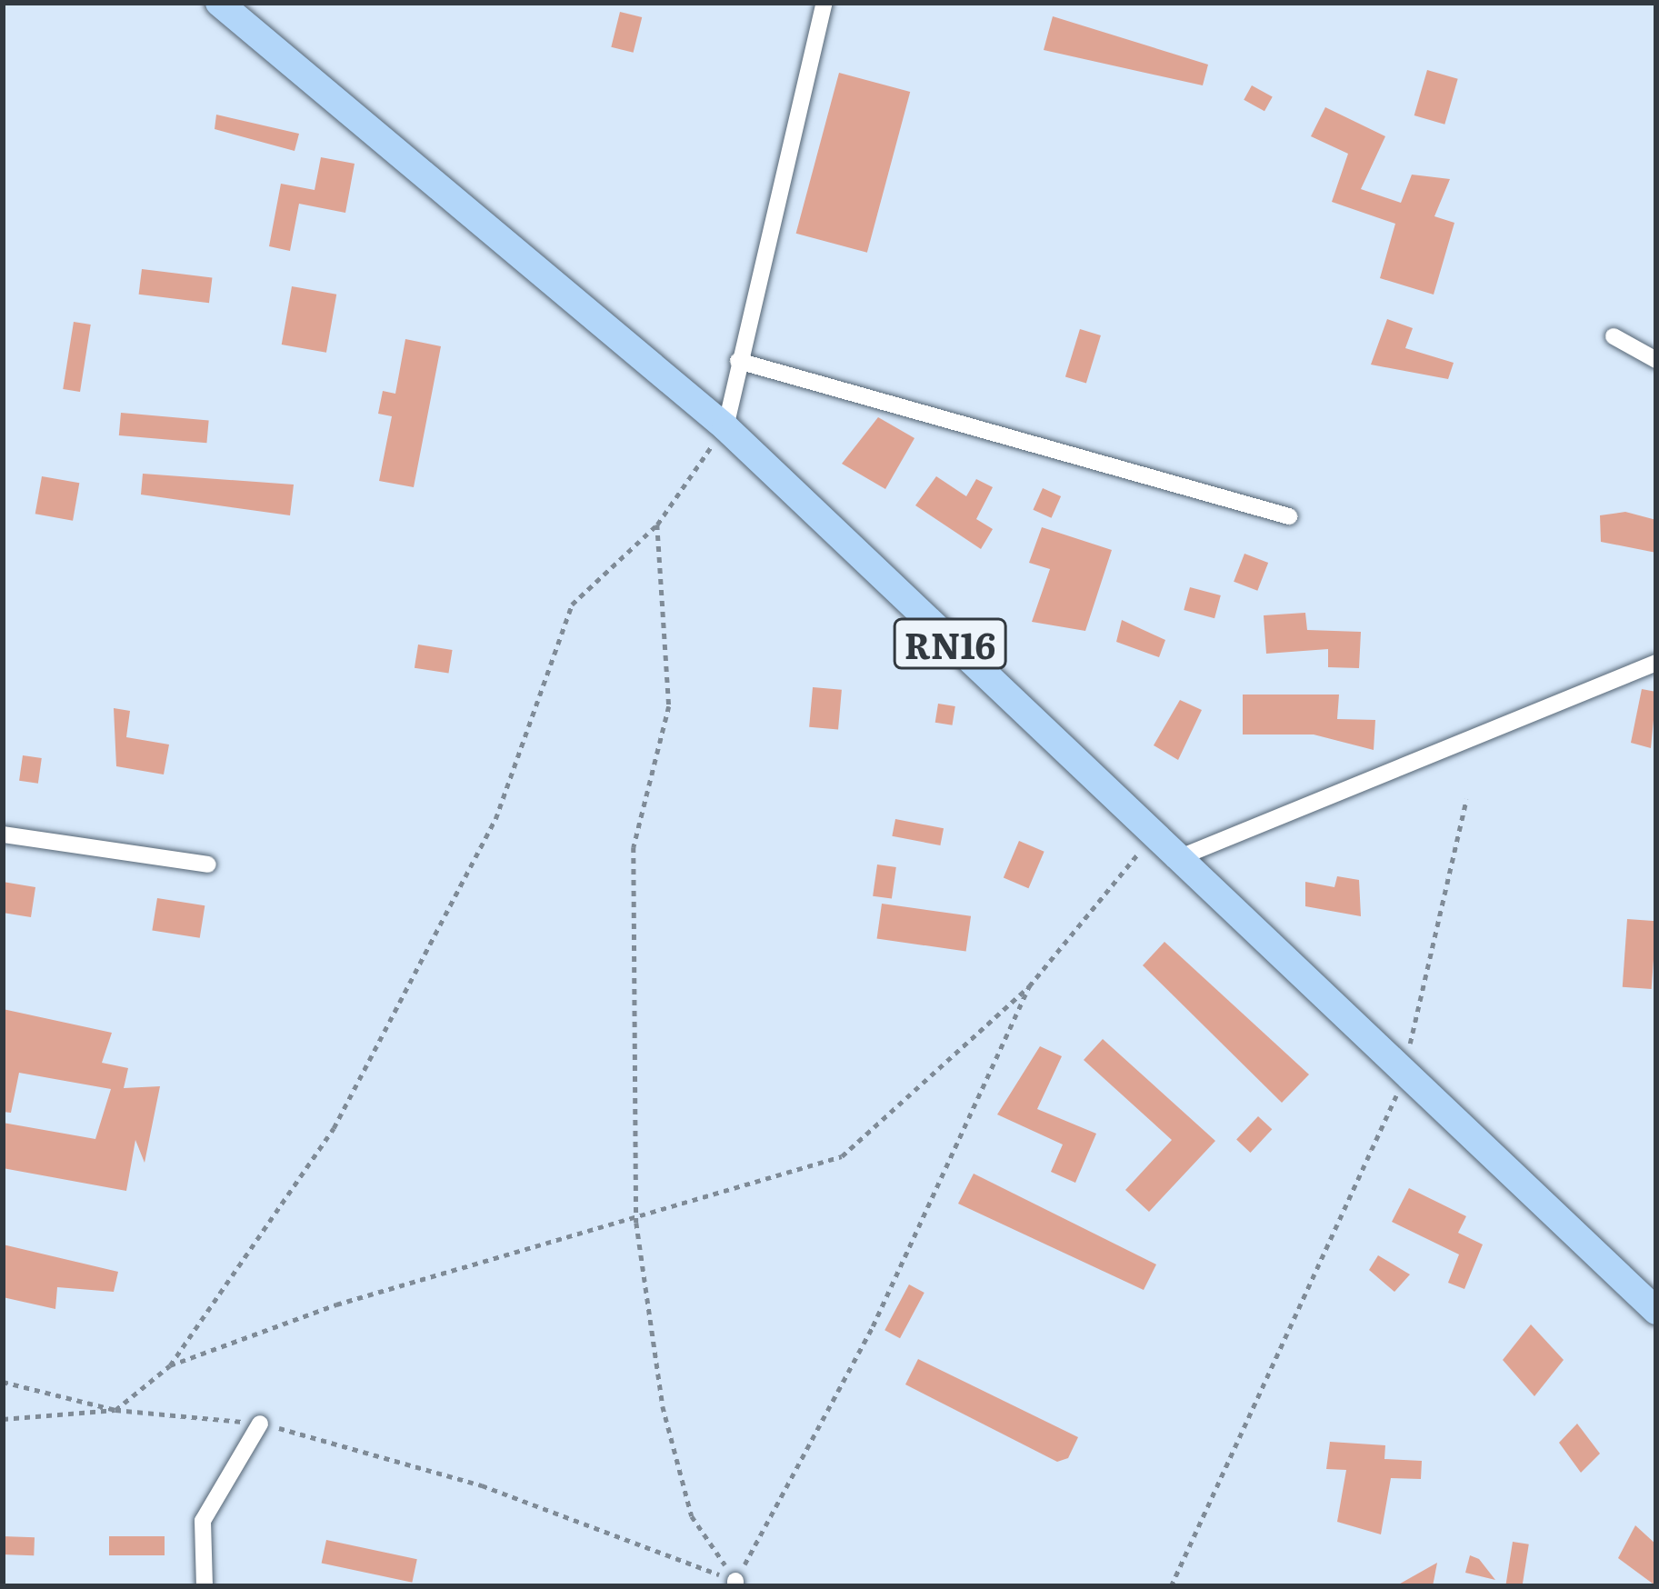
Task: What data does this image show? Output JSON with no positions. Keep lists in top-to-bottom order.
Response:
{
  "streets": {
    "main road": ["RN16"]
  }
}
